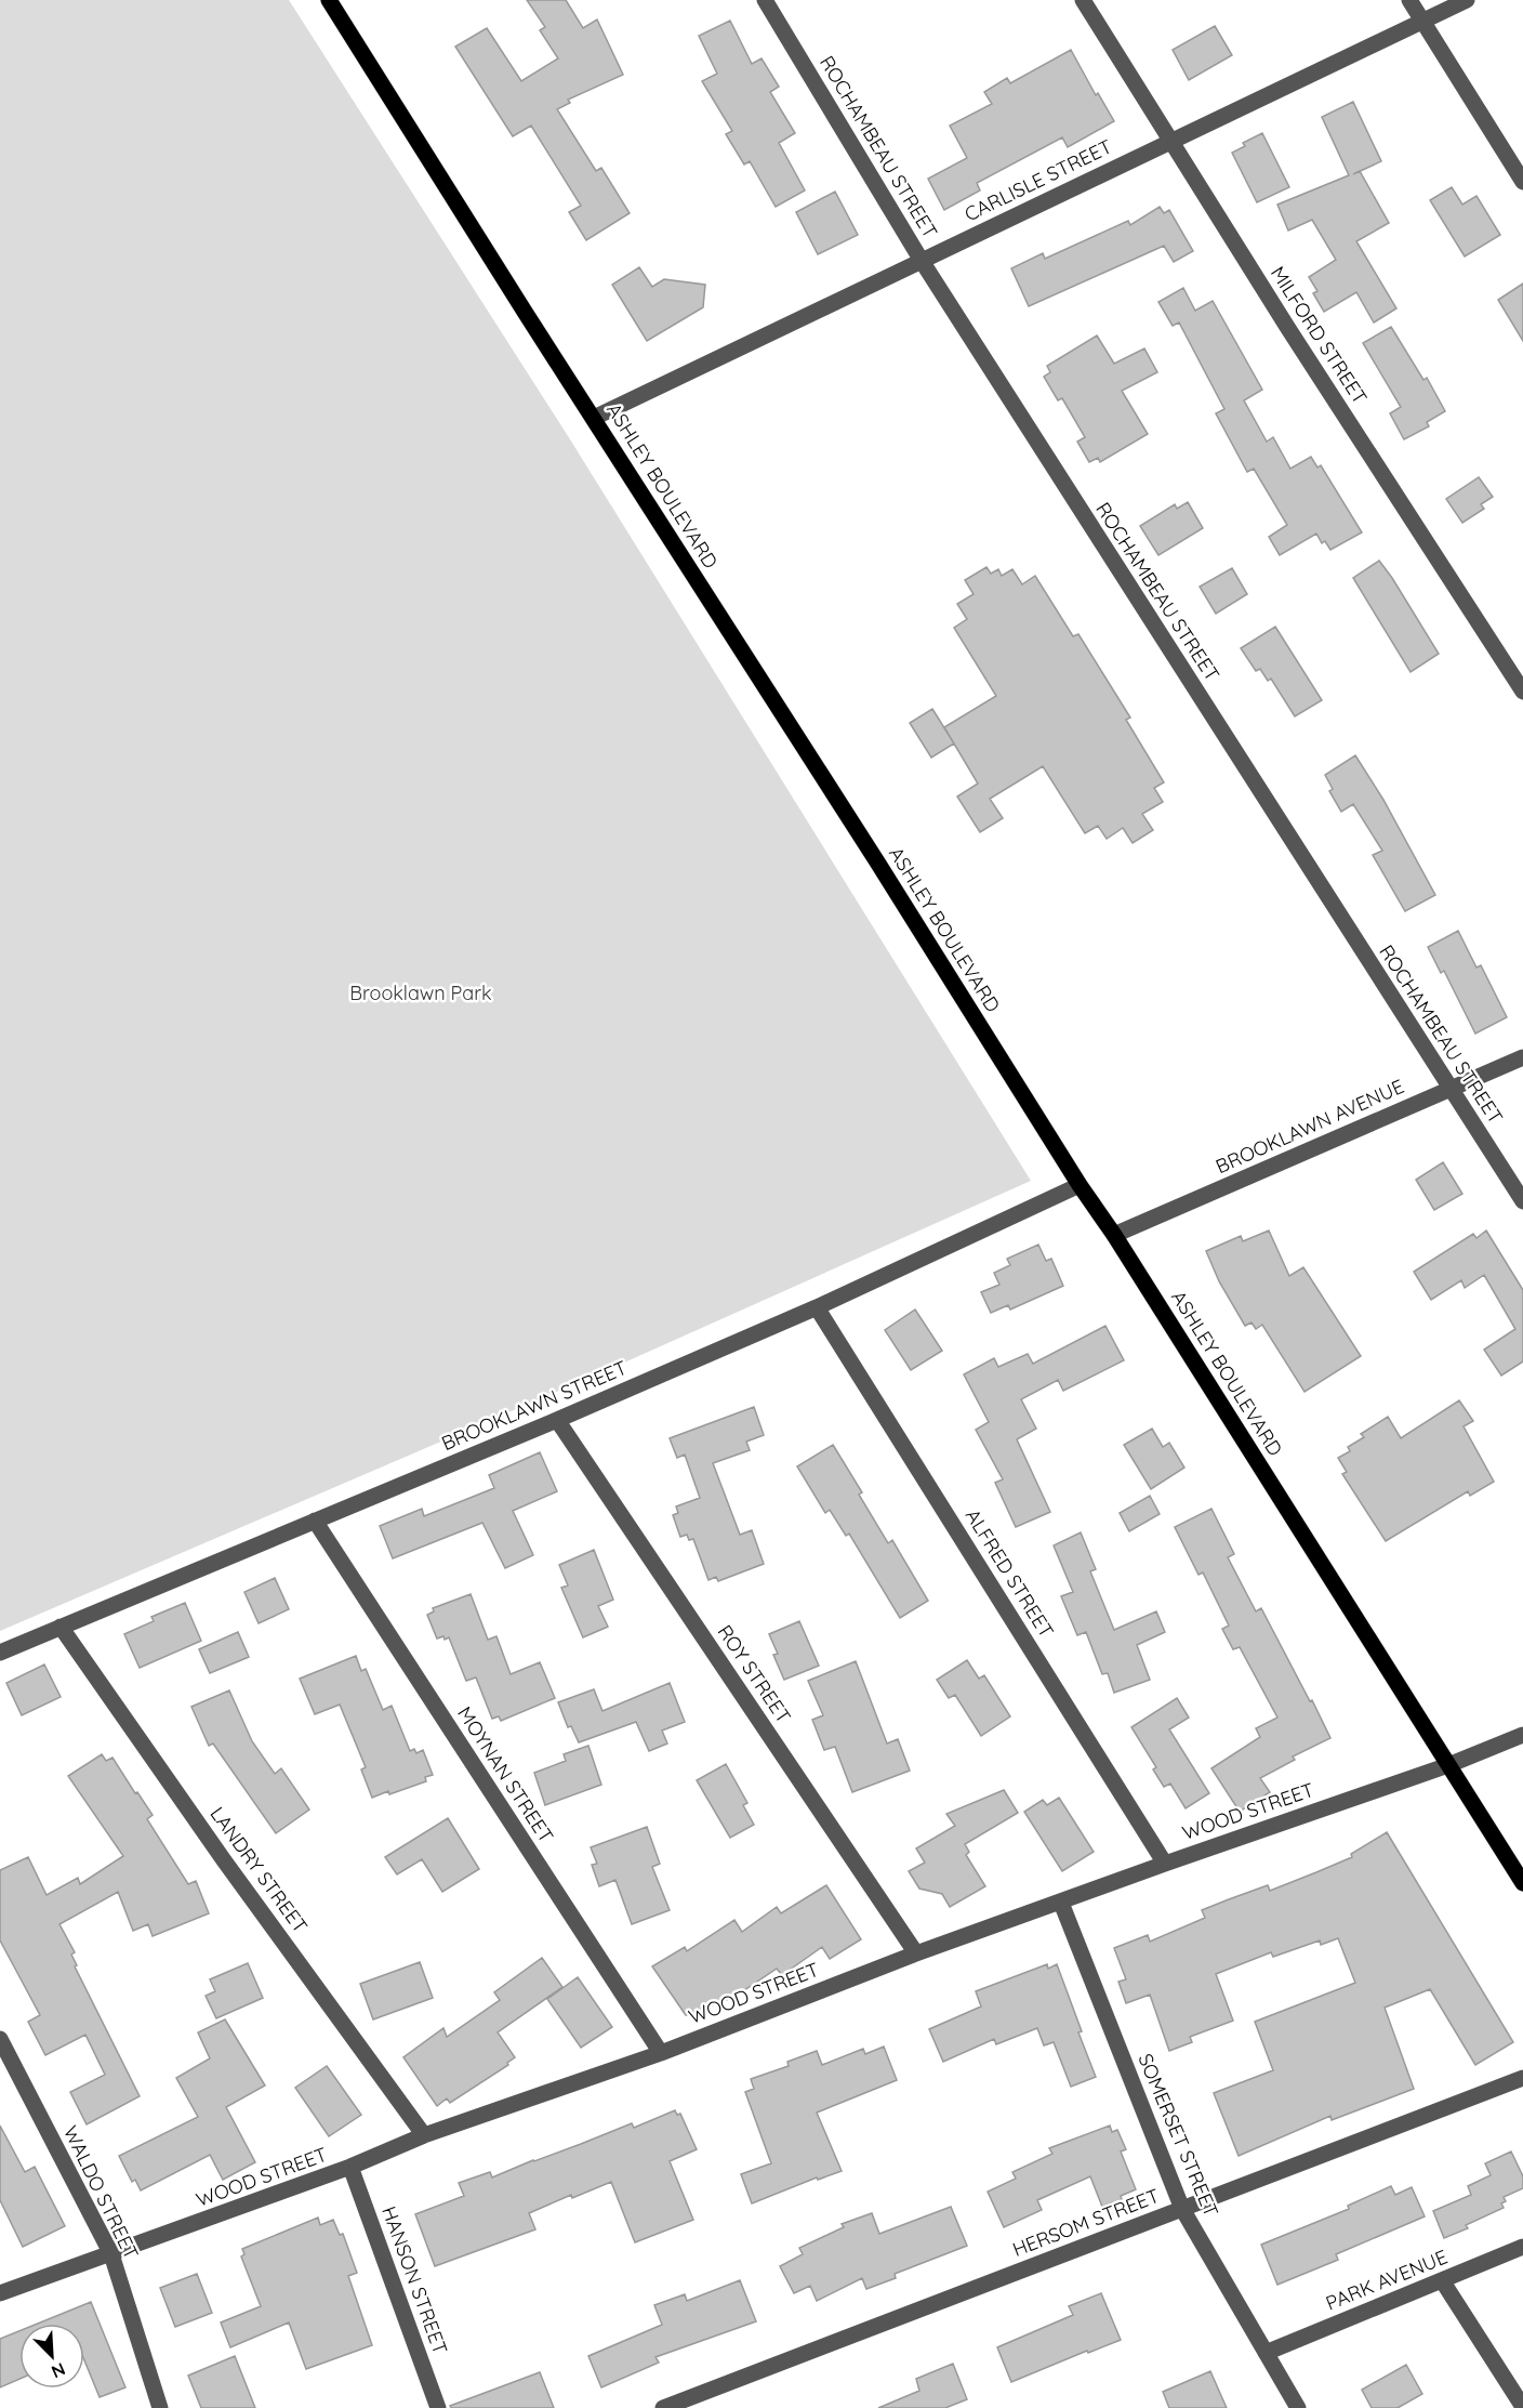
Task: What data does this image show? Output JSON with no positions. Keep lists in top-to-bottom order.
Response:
{
  "streets": {
    "main road": ["ASHLEY BOULEVARD"],
    "street": [
      "ROCHAMBEAU STREET",
      "CARLISLE STREET",
      "MILFORD STREET",
      "BROOKLAWN AVENUE",
      "BROOKLAWN STREET",
      "ALFRED STREET",
      "ROY STREET",
      "MOYNAN STREET",
      "WOOD STREET",
      "LANDRY STREET",
      "SOMERSET STREET",
      "WALDO STREET",
      "HERSOM STREET",
      "HANSON STREET",
      "PARK AVENUE"
    ]
  },
  "crossings": [
    ["ROCHAMBEAU STREET", "CARLISLE STREET"],
    ["ROCHAMBEAU STREET", "BROOKLAWN AVENUE"],
    ["CARLISLE STREET", "MILFORD STREET"],
    ["CARLISLE STREET", "ASHLEY BOULEVARD"],
    ["ASHLEY BOULEVARD", "BROOKLAWN AVENUE"],
    ["ASHLEY BOULEVARD", "BROOKLAWN STREET"],
    ["ASHLEY BOULEVARD", "WOOD STREET"],
    ["BROOKLAWN STREET", "ALFRED STREET"],
    ["BROOKLAWN STREET", "ROY STREET"],
    ["BROOKLAWN STREET", "MOYNAN STREET"],
    ["BROOKLAWN STREET", "LANDRY STREET"],
    ["ALFRED STREET", "WOOD STREET"],
    ["ROY STREET", "WOOD STREET"],
    ["MOYNAN STREET", "WOOD STREET"],
    ["WOOD STREET", "LANDRY STREET"],
    ["WOOD STREET", "SOMERSET STREET"],
    ["WOOD STREET", "WALDO STREET"],
    ["WOOD STREET", "HANSON STREET"],
    ["SOMERSET STREET", "HERSOM STREET"],
    ["SOMERSET STREET", "PARK AVENUE"]
  ],
  "parks": ["Brooklawn Park"],
  "north": "bottom right"
}
